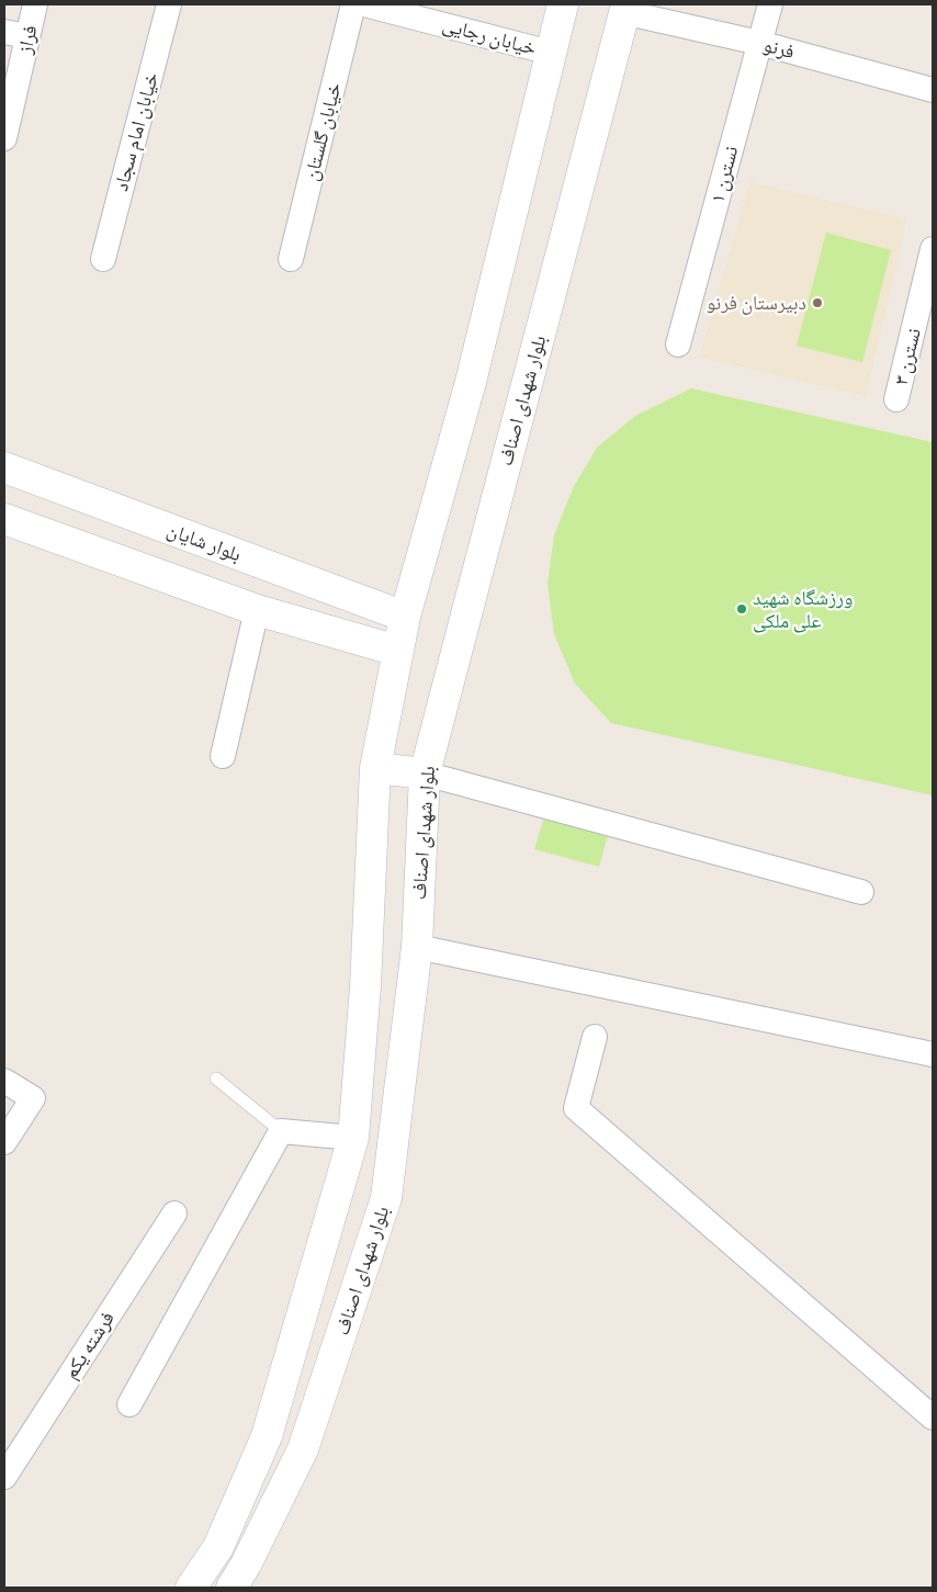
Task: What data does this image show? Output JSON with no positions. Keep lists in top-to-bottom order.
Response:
{
  "streets": {
    "street": [
      "خیابان رجایی",
      "فراز",
      "فرنو",
      "خیابان امام سجاد",
      "خیابان گلستان",
      "نسترن ۱",
      "نسترن ۳",
      "بلوار شهدای اصناف",
      "بلوار شایان",
      "فرشته یکم"
    ]
  },
  "crossings": [
    ["فرنو", "نسترن ۱"],
    ["فرنو", "بلوار شهدای اصناف"]
  ],
  "places": ["دبیرستان فرنو", "ورزشگاه شهید علی ملکی"]
}
